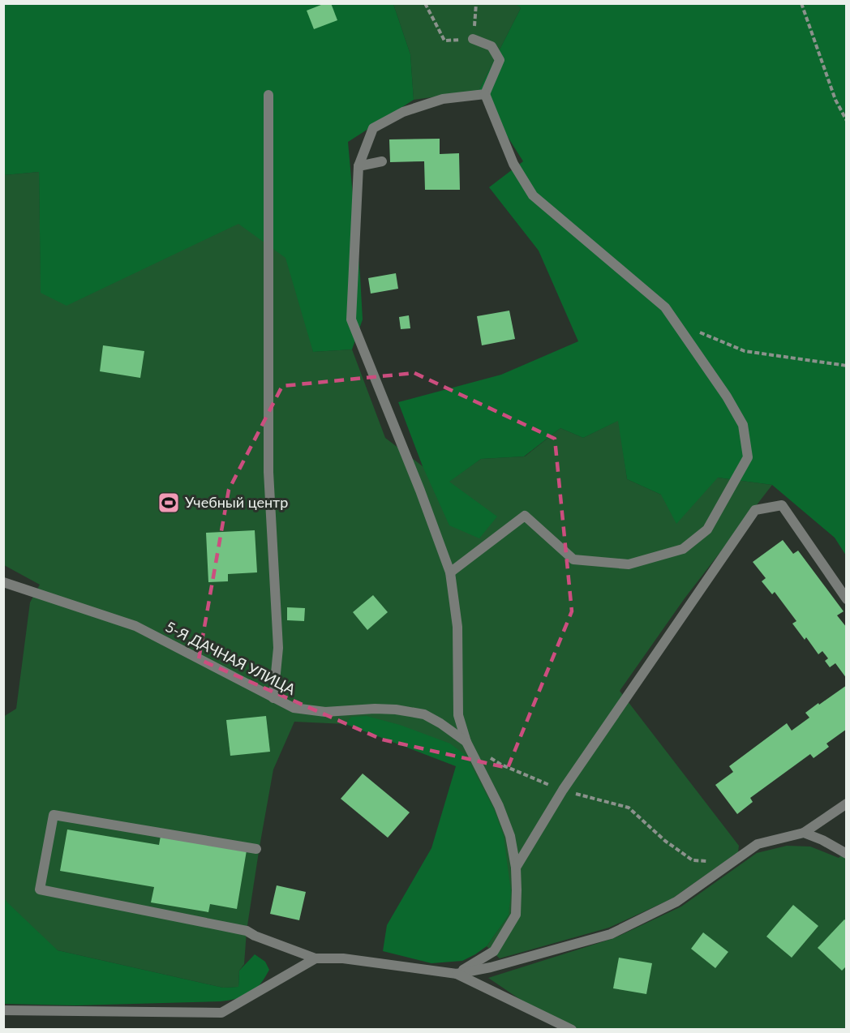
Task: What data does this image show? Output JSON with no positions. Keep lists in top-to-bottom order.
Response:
{
  "streets": {
    "street": ["5-Я ДАЧНАЯ УЛИЦА"]
  },
  "places": {
    "sports": ["Учебный центр"]
  }
}
